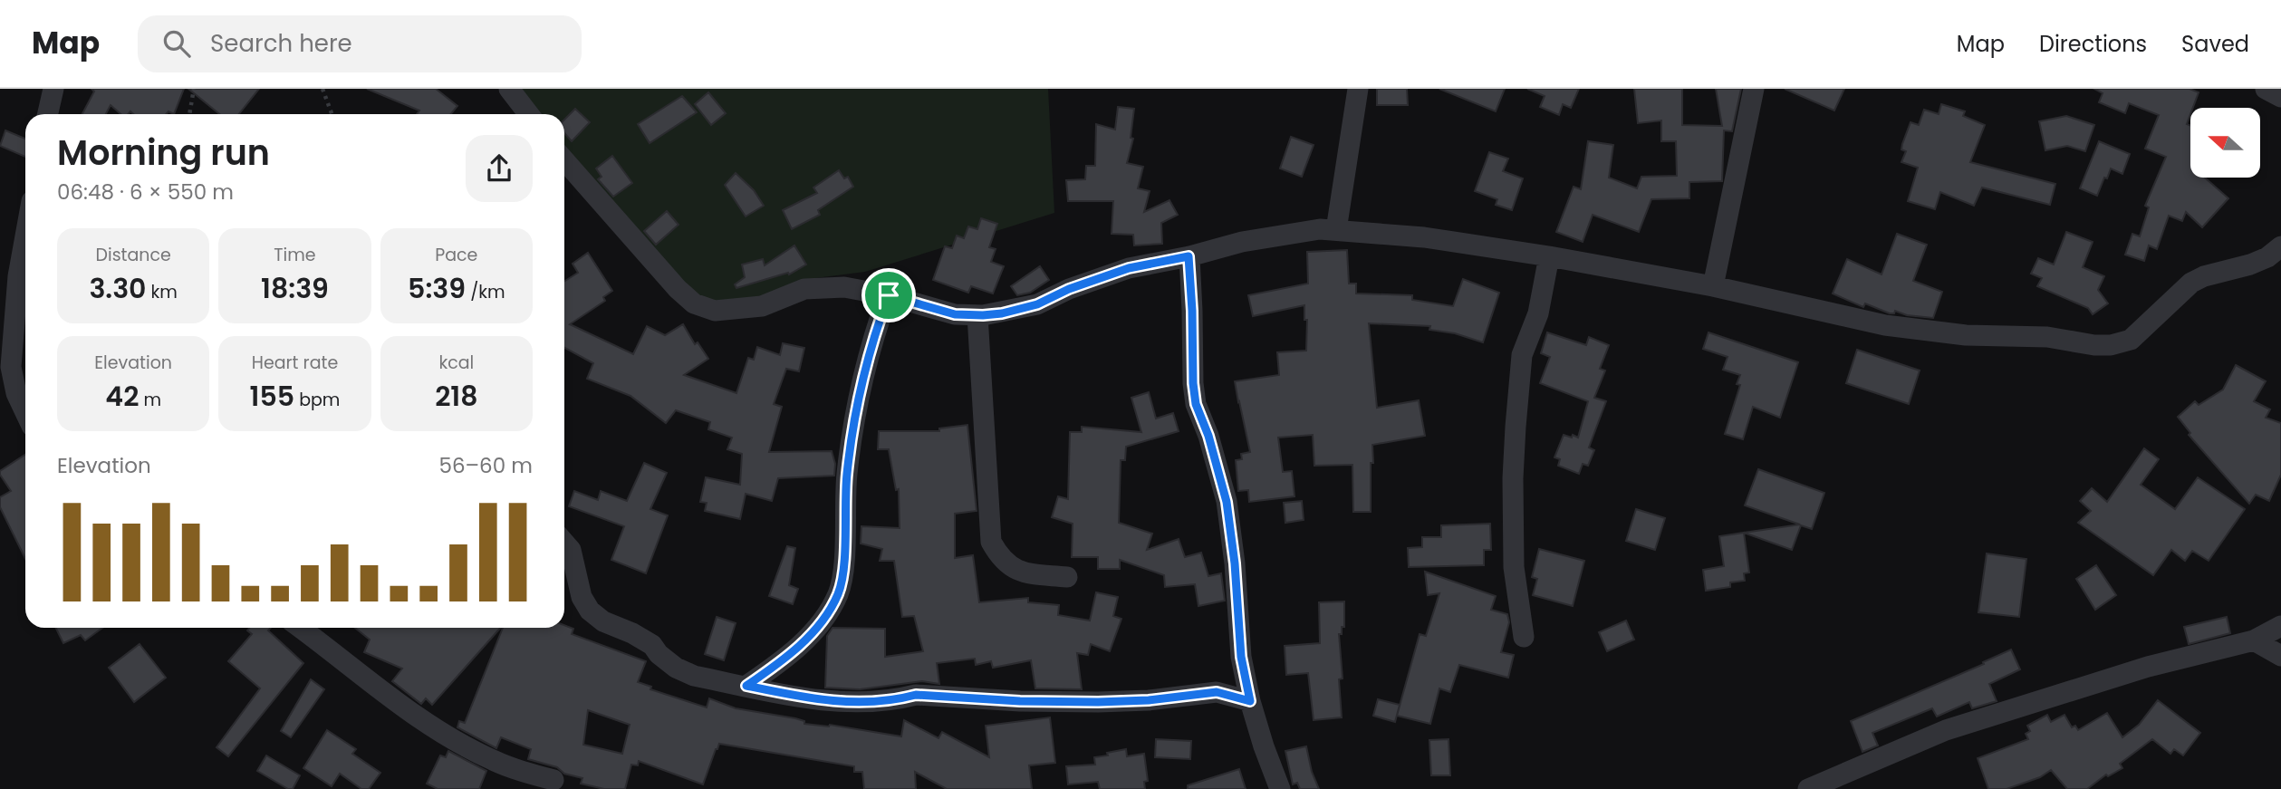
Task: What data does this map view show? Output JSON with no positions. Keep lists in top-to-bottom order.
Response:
{
  "north": "left",
  "page": {
    "header": "Map",
    "search": "Search here",
    "nav": ["Map", "Directions", "Saved"],
    "heading": ["Morning run", "06:48 · 6 × 550 m"],
    "stats": [
      ["Distance", "3.30 km"],
      ["Time", "18:39"],
      ["Pace", "5:39 /km"],
      ["Elevation", "42 m"],
      ["Heart rate", "155 bpm"],
      ["kcal", "218"]
    ],
    "chart": ["Elevation", "56–60 m"]
  }
}
